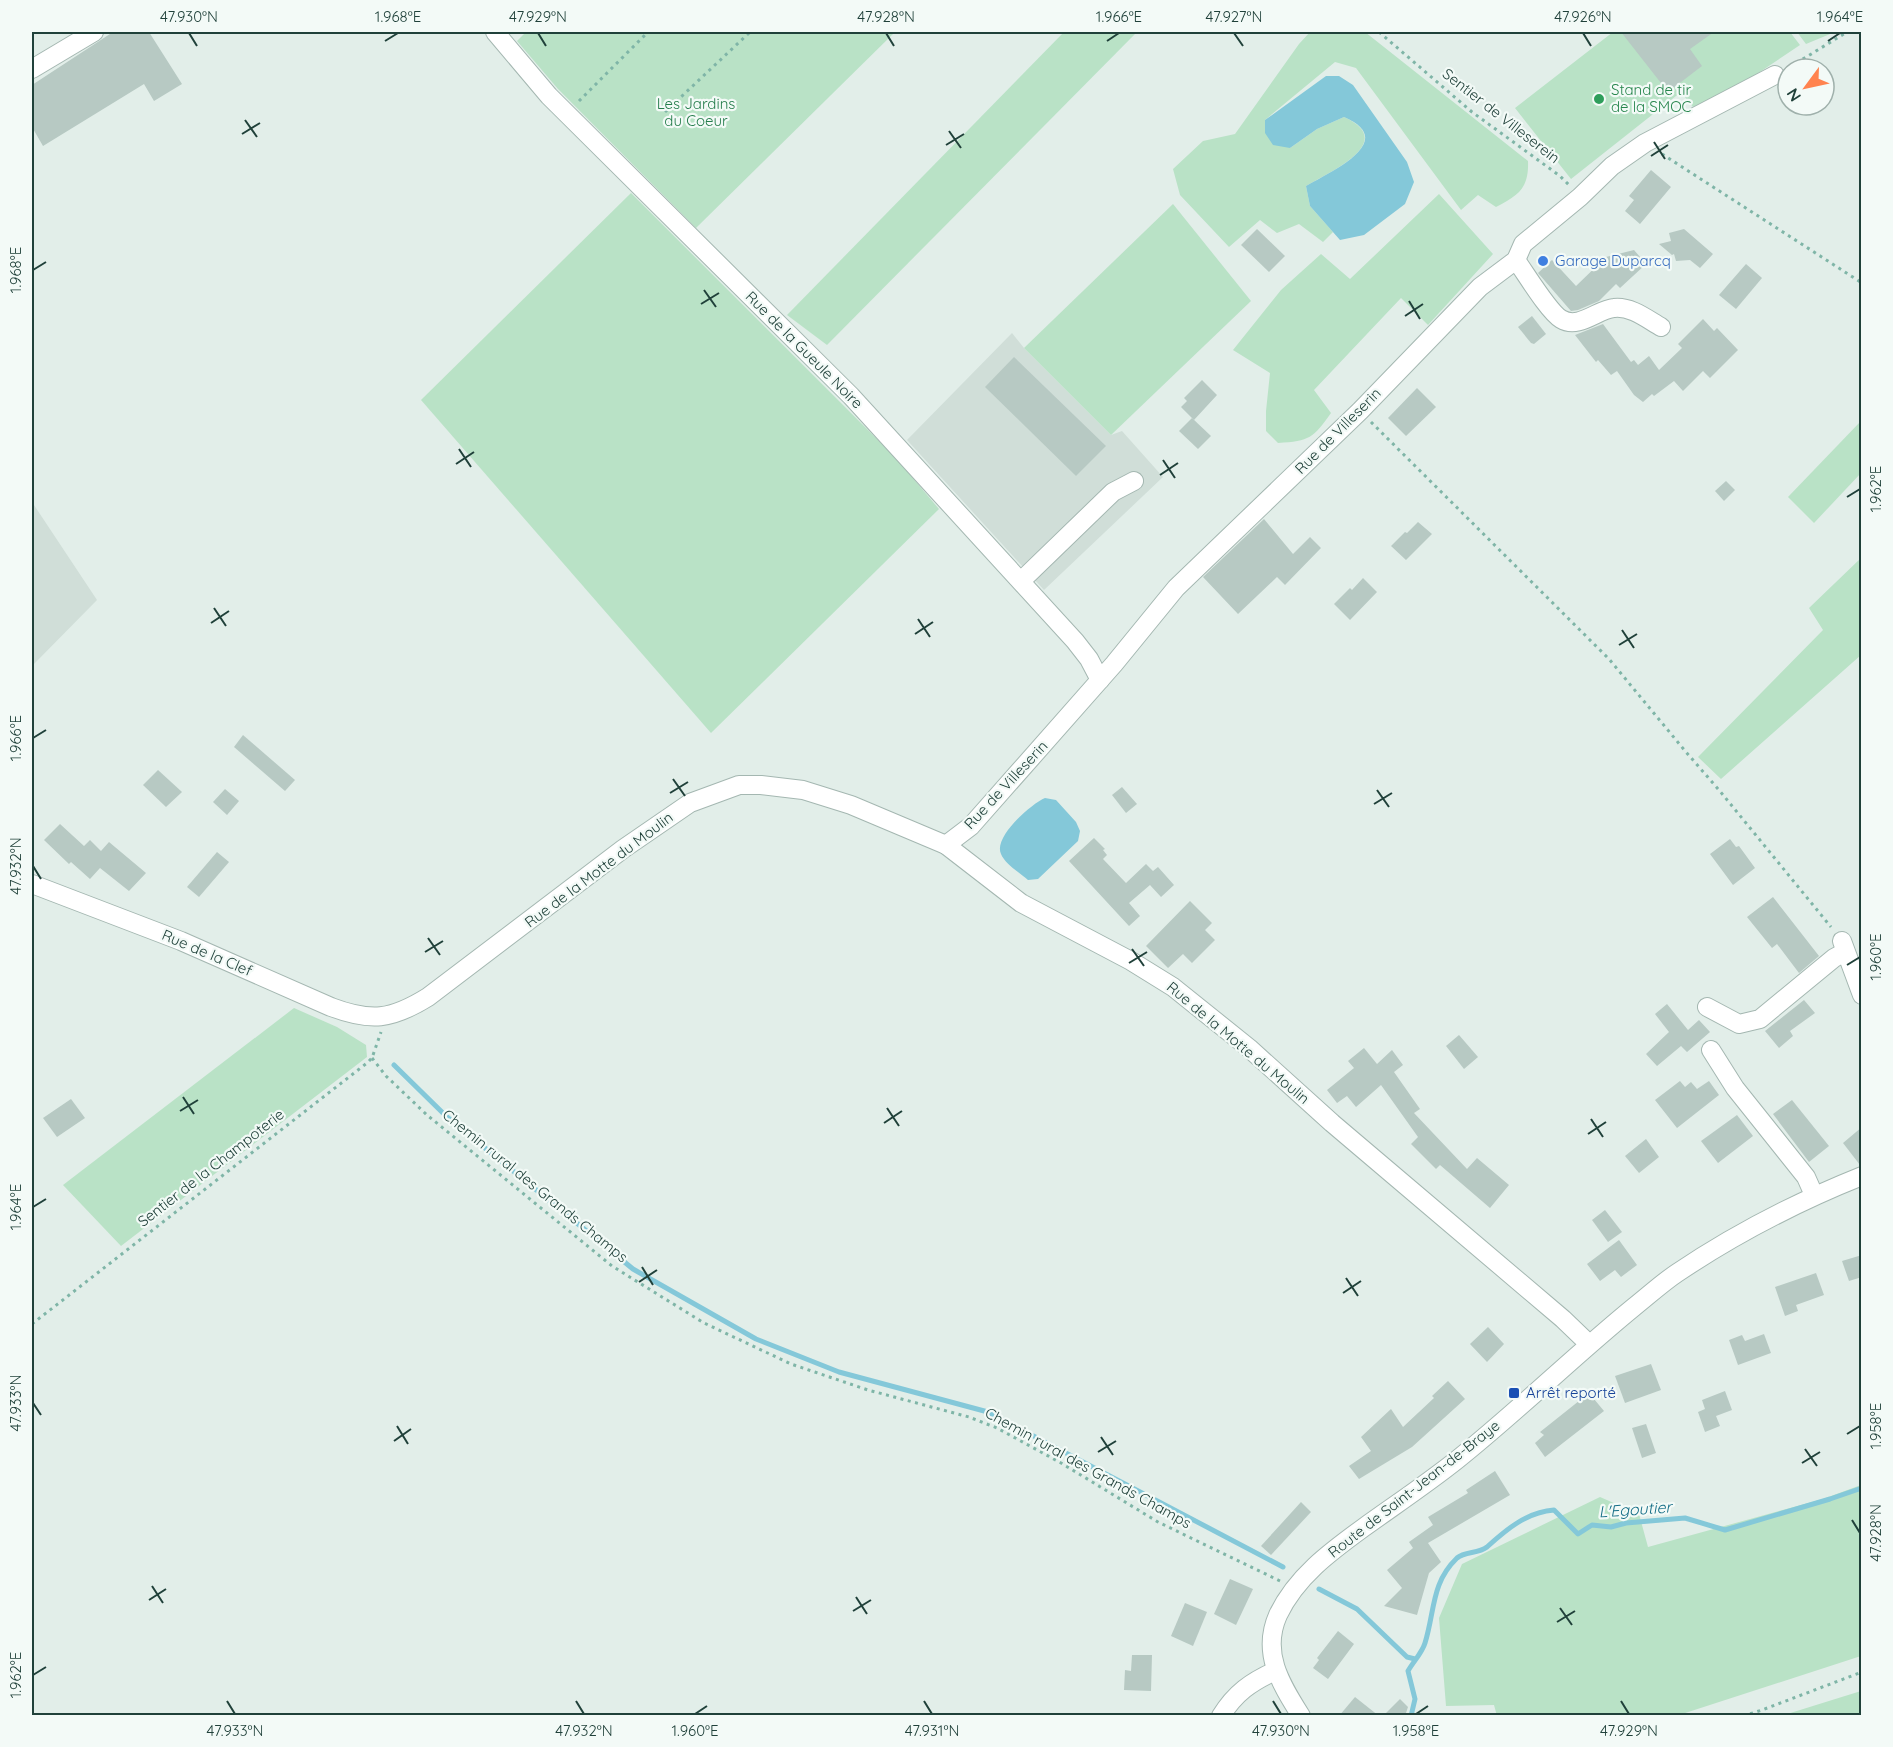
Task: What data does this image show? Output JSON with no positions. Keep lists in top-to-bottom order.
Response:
{
  "streets": {
    "street": [
      "Rue de la Gueule Noire",
      "Rue de Villeserin",
      "Rue de la Motte du Moulin",
      "Rue de la Clef",
      "Route de Saint-Jean-de-Braye"
    ],
    "path": ["Sentier de Villeserein", "Sentier de la Champoterie", "Chemin rural des Grands Champs"]
  },
  "crossings": [
    ["Sentier de Villeserein", "Rue de Villeserin"],
    ["Rue de la Gueule Noire", "Rue de Villeserin"],
    ["Rue de Villeserin", "Rue de la Motte du Moulin"],
    ["Rue de la Motte du Moulin", "Rue de la Clef"],
    ["Rue de la Motte du Moulin", "Route de Saint-Jean-de-Braye"],
    ["Sentier de la Champoterie", "Chemin rural des Grands Champs"]
  ],
  "water": ["L'Egoutier"],
  "parks": ["Les Jardins du Coeur"],
  "places": {
    "other": ["Stand de tir de la SMOC", "Garage Duparcq"],
    "transit": ["Arrêt reporté"]
  },
  "north": "bottom left",
  "coordinates": [
    "47.930°N",
    "1.968°E",
    "47.929°N",
    "47.928°N",
    "1.966°E",
    "47.927°N",
    "47.926°N",
    "1.964°E",
    "1.962°E",
    "47.932°N",
    "1.960°E",
    "47.933°N",
    "1.958°E",
    "47.931°N"
  ]
}
